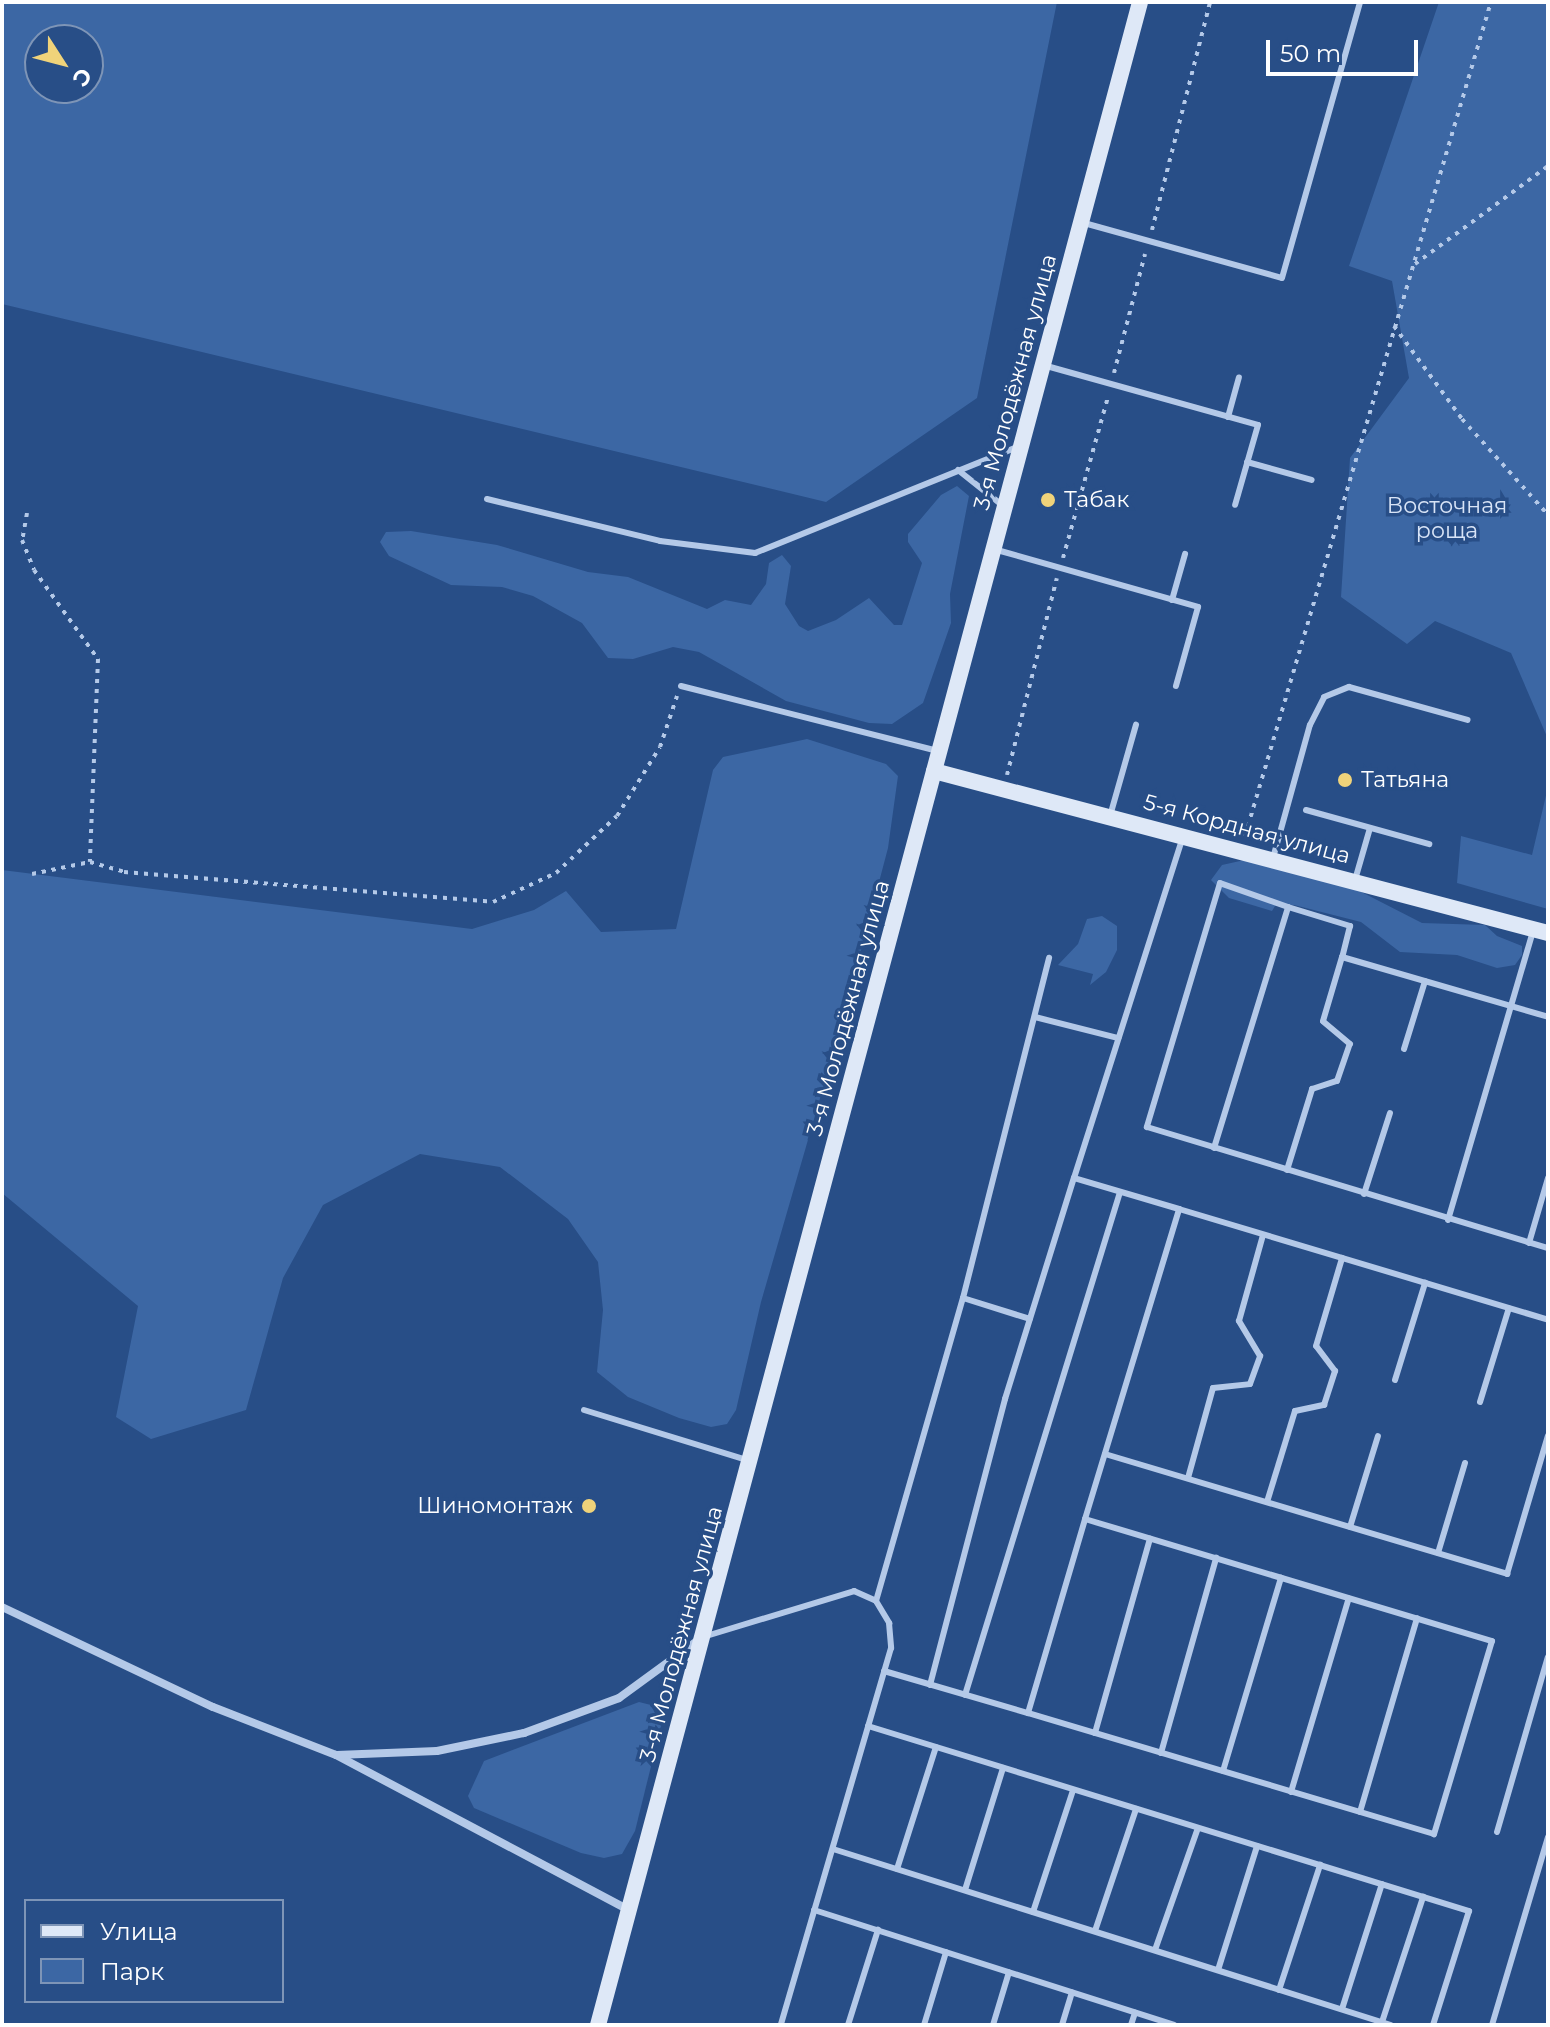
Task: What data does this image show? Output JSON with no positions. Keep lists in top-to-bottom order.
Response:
{
  "streets": {
    "main road": ["3-я Молодёжная улица", "5-я Кордная улица"]
  },
  "crossings": [
    ["3-я Молодёжная улица", "5-я Кордная улица"]
  ],
  "parks": ["Восточная роща"],
  "places": ["Табак", "Татьяна", "Шиномонтаж"],
  "legend": ["Улица", "Парк"],
  "scale_bar": "50 m",
  "north": "bottom right"
}
